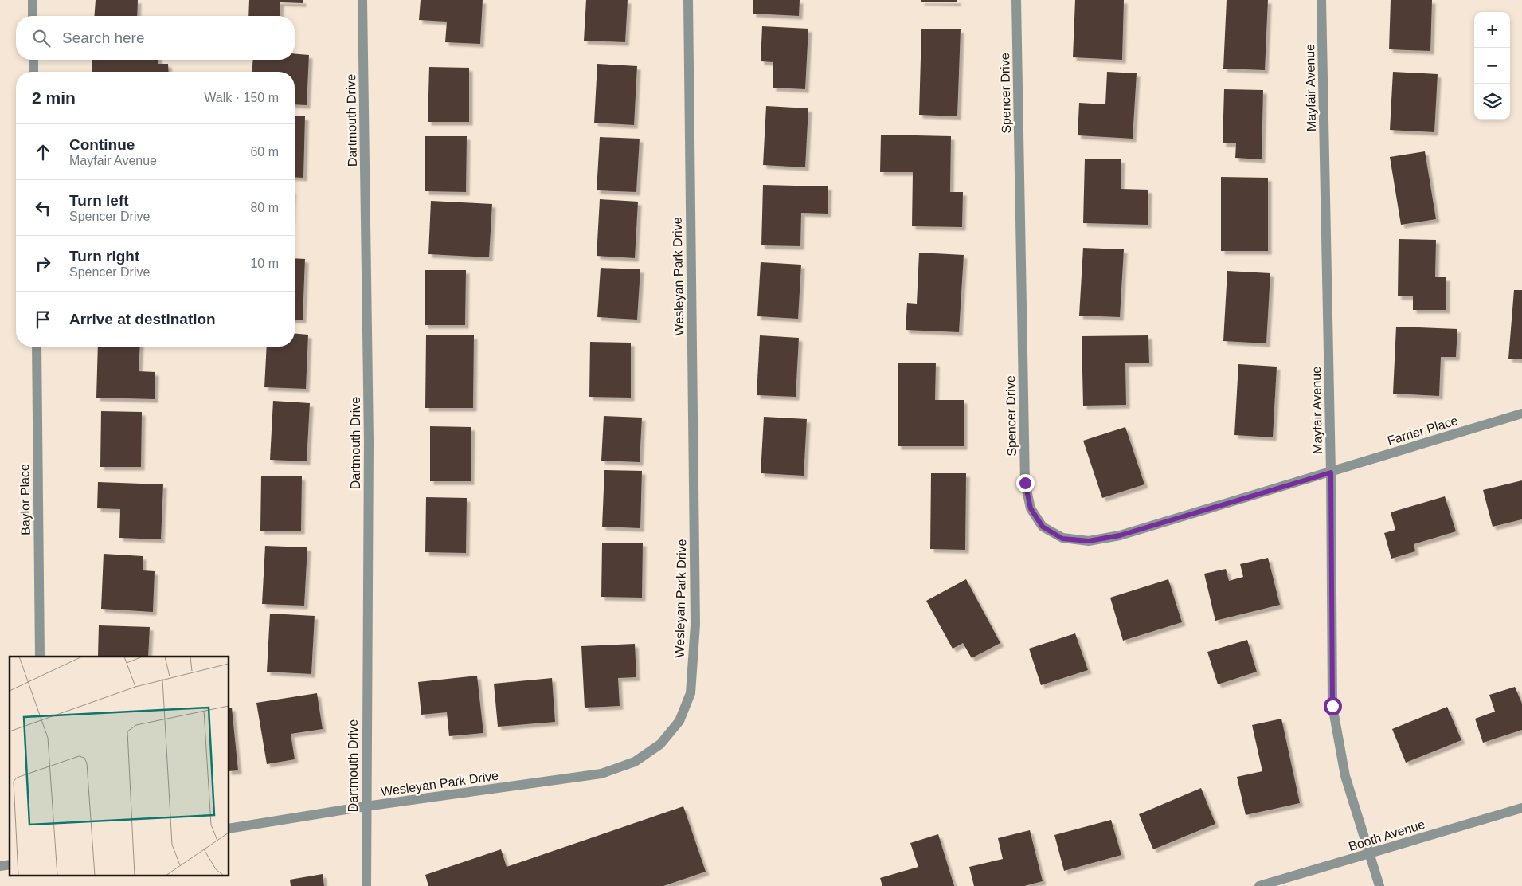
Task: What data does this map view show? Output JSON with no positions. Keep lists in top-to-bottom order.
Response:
{
  "streets": {
    "street": [
      "Mayfair Avenue",
      "Spencer Drive",
      "Dartmouth Drive",
      "Wesleyan Park Drive",
      "Farrier Place",
      "Baylor Place",
      "Booth Avenue"
    ]
  },
  "crossings": [
    ["Mayfair Avenue", "Spencer Drive"],
    ["Mayfair Avenue", "Farrier Place"],
    ["Mayfair Avenue", "Booth Avenue"],
    ["Spencer Drive", "Farrier Place"],
    ["Dartmouth Drive", "Wesleyan Park Drive"]
  ],
  "page": {
    "map_buttons": ["+", "−"],
    "search": "Search here",
    "heading": ["2 min", "Walk · 150 m"],
    "list": [
      ["Continue", "Mayfair Avenue", "60 m"],
      ["Turn left", "Spencer Drive", "80 m"],
      ["Turn right", "Spencer Drive", "10 m"],
      "Arrive at destination"
    ]
  }
}
